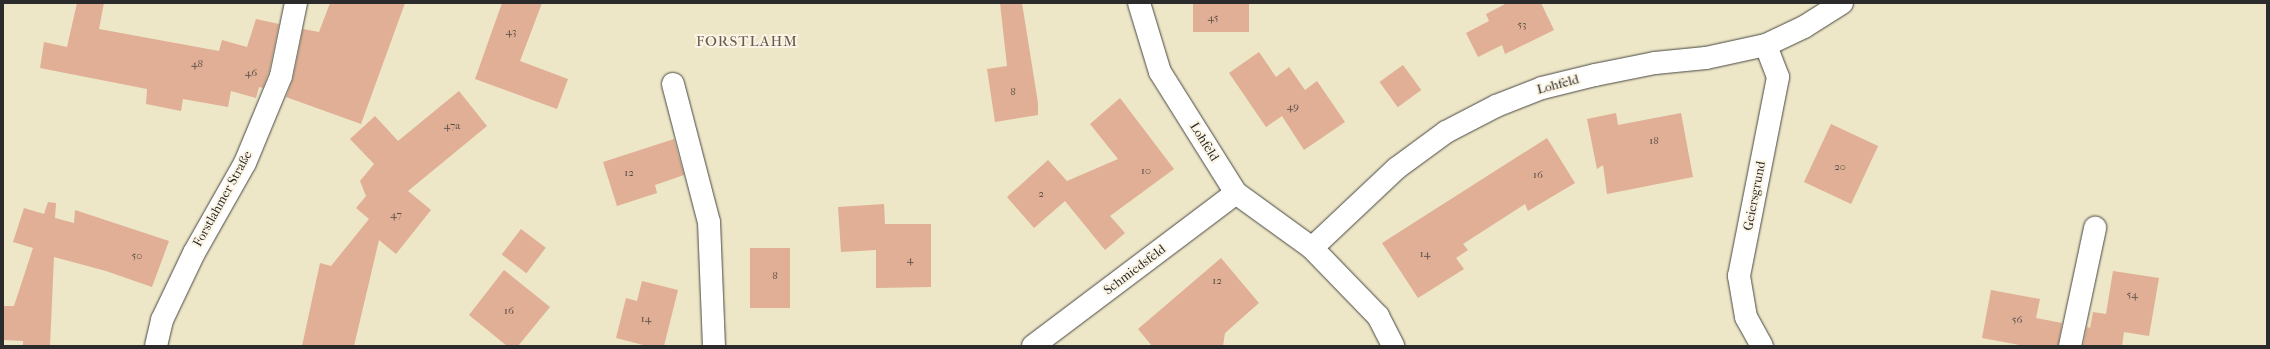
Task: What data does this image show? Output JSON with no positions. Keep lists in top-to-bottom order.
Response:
{
  "streets": {
    "street": [
      "Lohfeld",
      "Geiersgrund",
      "Forstlahmer Straße",
      "Schmiedsfeld"
    ]
  },
  "crossings": [
    ["Lohfeld", "Geiersgrund"],
    ["Lohfeld", "Schmiedsfeld"]
  ],
  "districts": ["FORSTLAHM"],
  "house_numbers": [
    "45",
    "53",
    "43",
    "48",
    "46",
    "8",
    "49",
    "47a",
    "18",
    "20",
    "10",
    "12",
    "16",
    "2",
    "47",
    "14",
    "50",
    "4",
    "8",
    "12",
    "54",
    "16",
    "14",
    "56"
  ]
}
